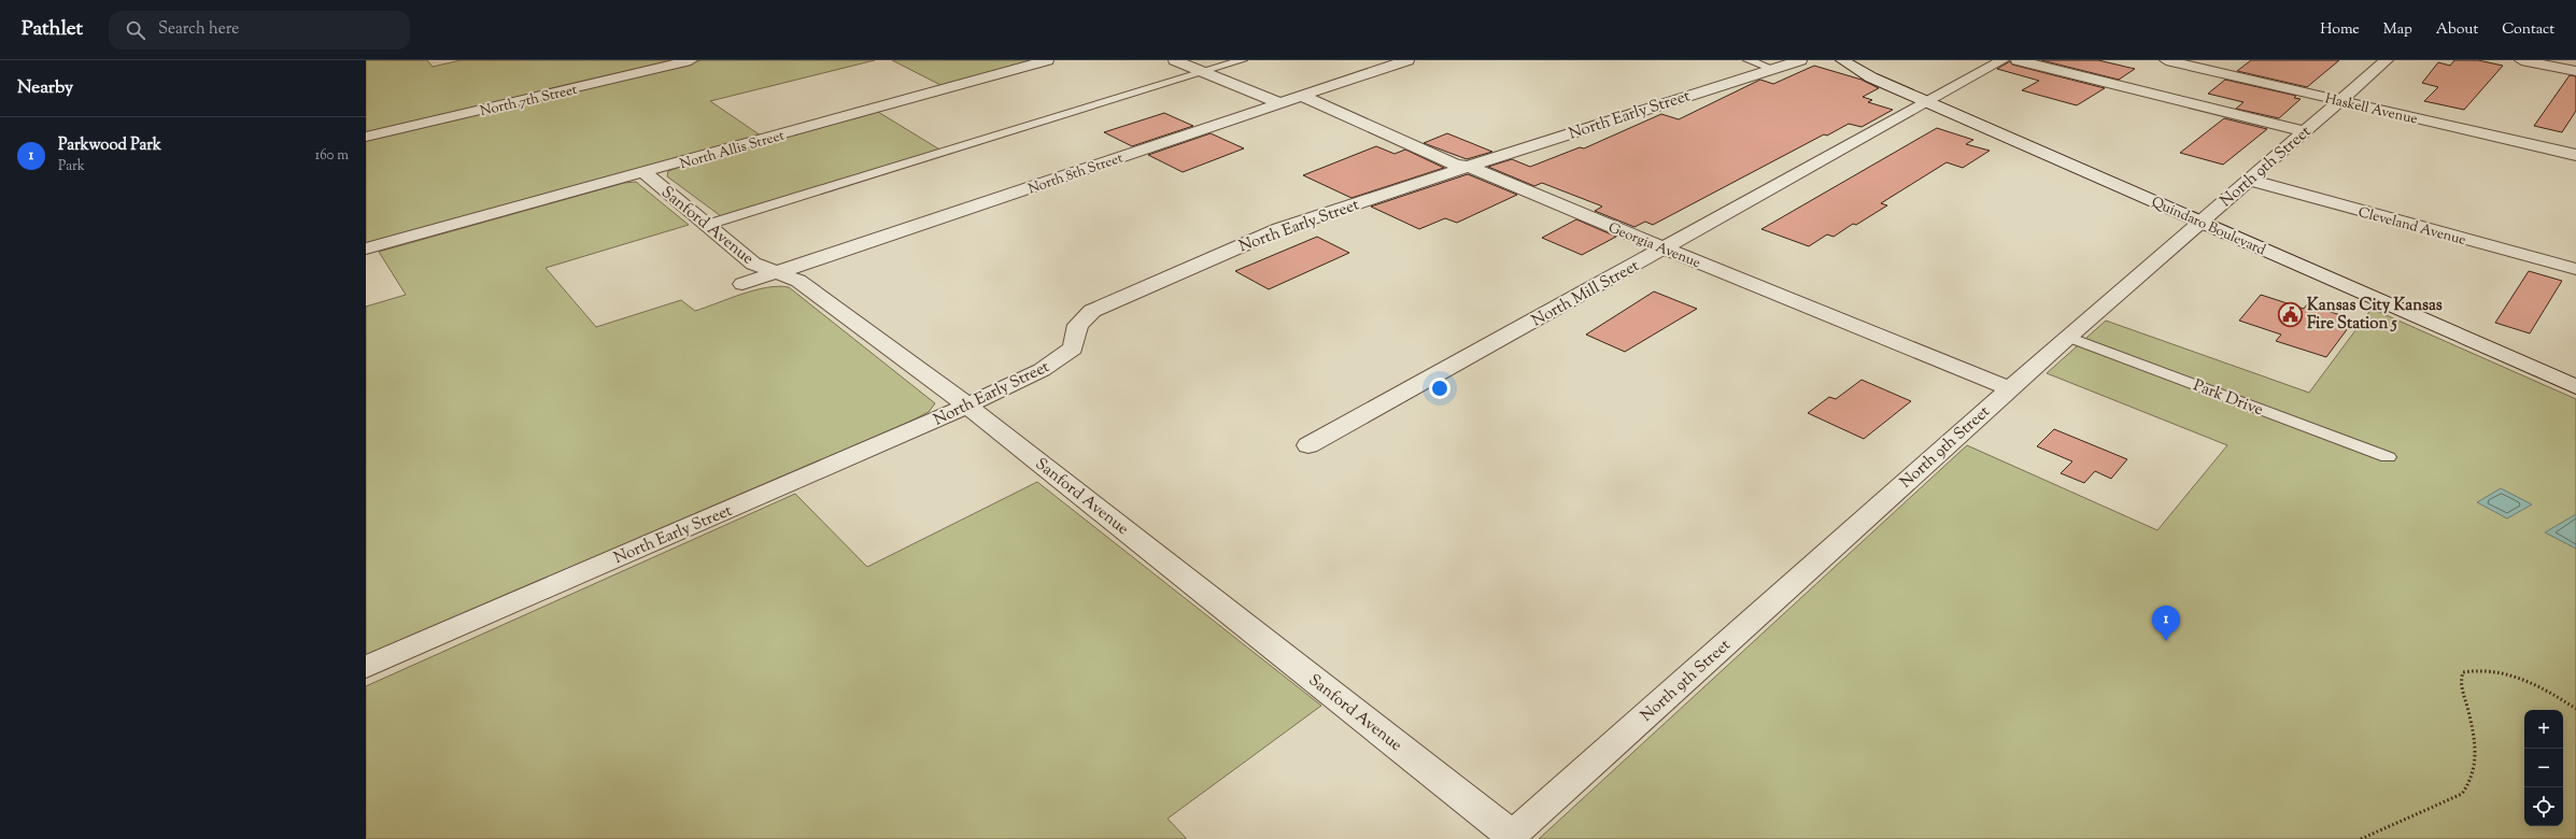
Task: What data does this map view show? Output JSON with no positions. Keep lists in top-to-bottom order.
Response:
{
  "streets": {
    "street": [
      "North 7th Street",
      "Haskell Avenue",
      "North Early Street",
      "North Allis Street",
      "North 9th Street",
      "North 8th Street",
      "Sanford Avenue",
      "Quindaro Boulevard",
      "Cleveland Avenue",
      "Georgia Avenue",
      "North Mill Street"
    ],
    "lane": ["Park Drive"]
  },
  "crossings": [
    ["Haskell Avenue", "North 9th Street"],
    ["North Early Street", "Sanford Avenue"],
    ["North Early Street", "Georgia Avenue"],
    ["North Allis Street", "Sanford Avenue"],
    ["North 9th Street", "Sanford Avenue"],
    ["North 9th Street", "Quindaro Boulevard"],
    ["North 9th Street", "Cleveland Avenue"],
    ["North 9th Street", "Georgia Avenue"],
    ["North 9th Street", "Park Drive"],
    ["North 8th Street", "Sanford Avenue"],
    ["North 8th Street", "Georgia Avenue"],
    ["Quindaro Boulevard", "North Mill Street"],
    ["Georgia Avenue", "North Mill Street"]
  ],
  "places": {
    "public building": ["Kansas City Kansas Fire Station 5"]
  },
  "page": {
    "header": "Pathlet",
    "search": "Search here",
    "nav": [
      "Home",
      "Map",
      "About",
      "Contact"
    ],
    "heading": "Nearby",
    "list": [
      {
        "mark": "1",
        "name": "Parkwood Park",
        "note": "Park",
        "value": "160 m"
      }
    ],
    "pins": "1",
    "map_buttons": ["+", "−"]
  }
}
